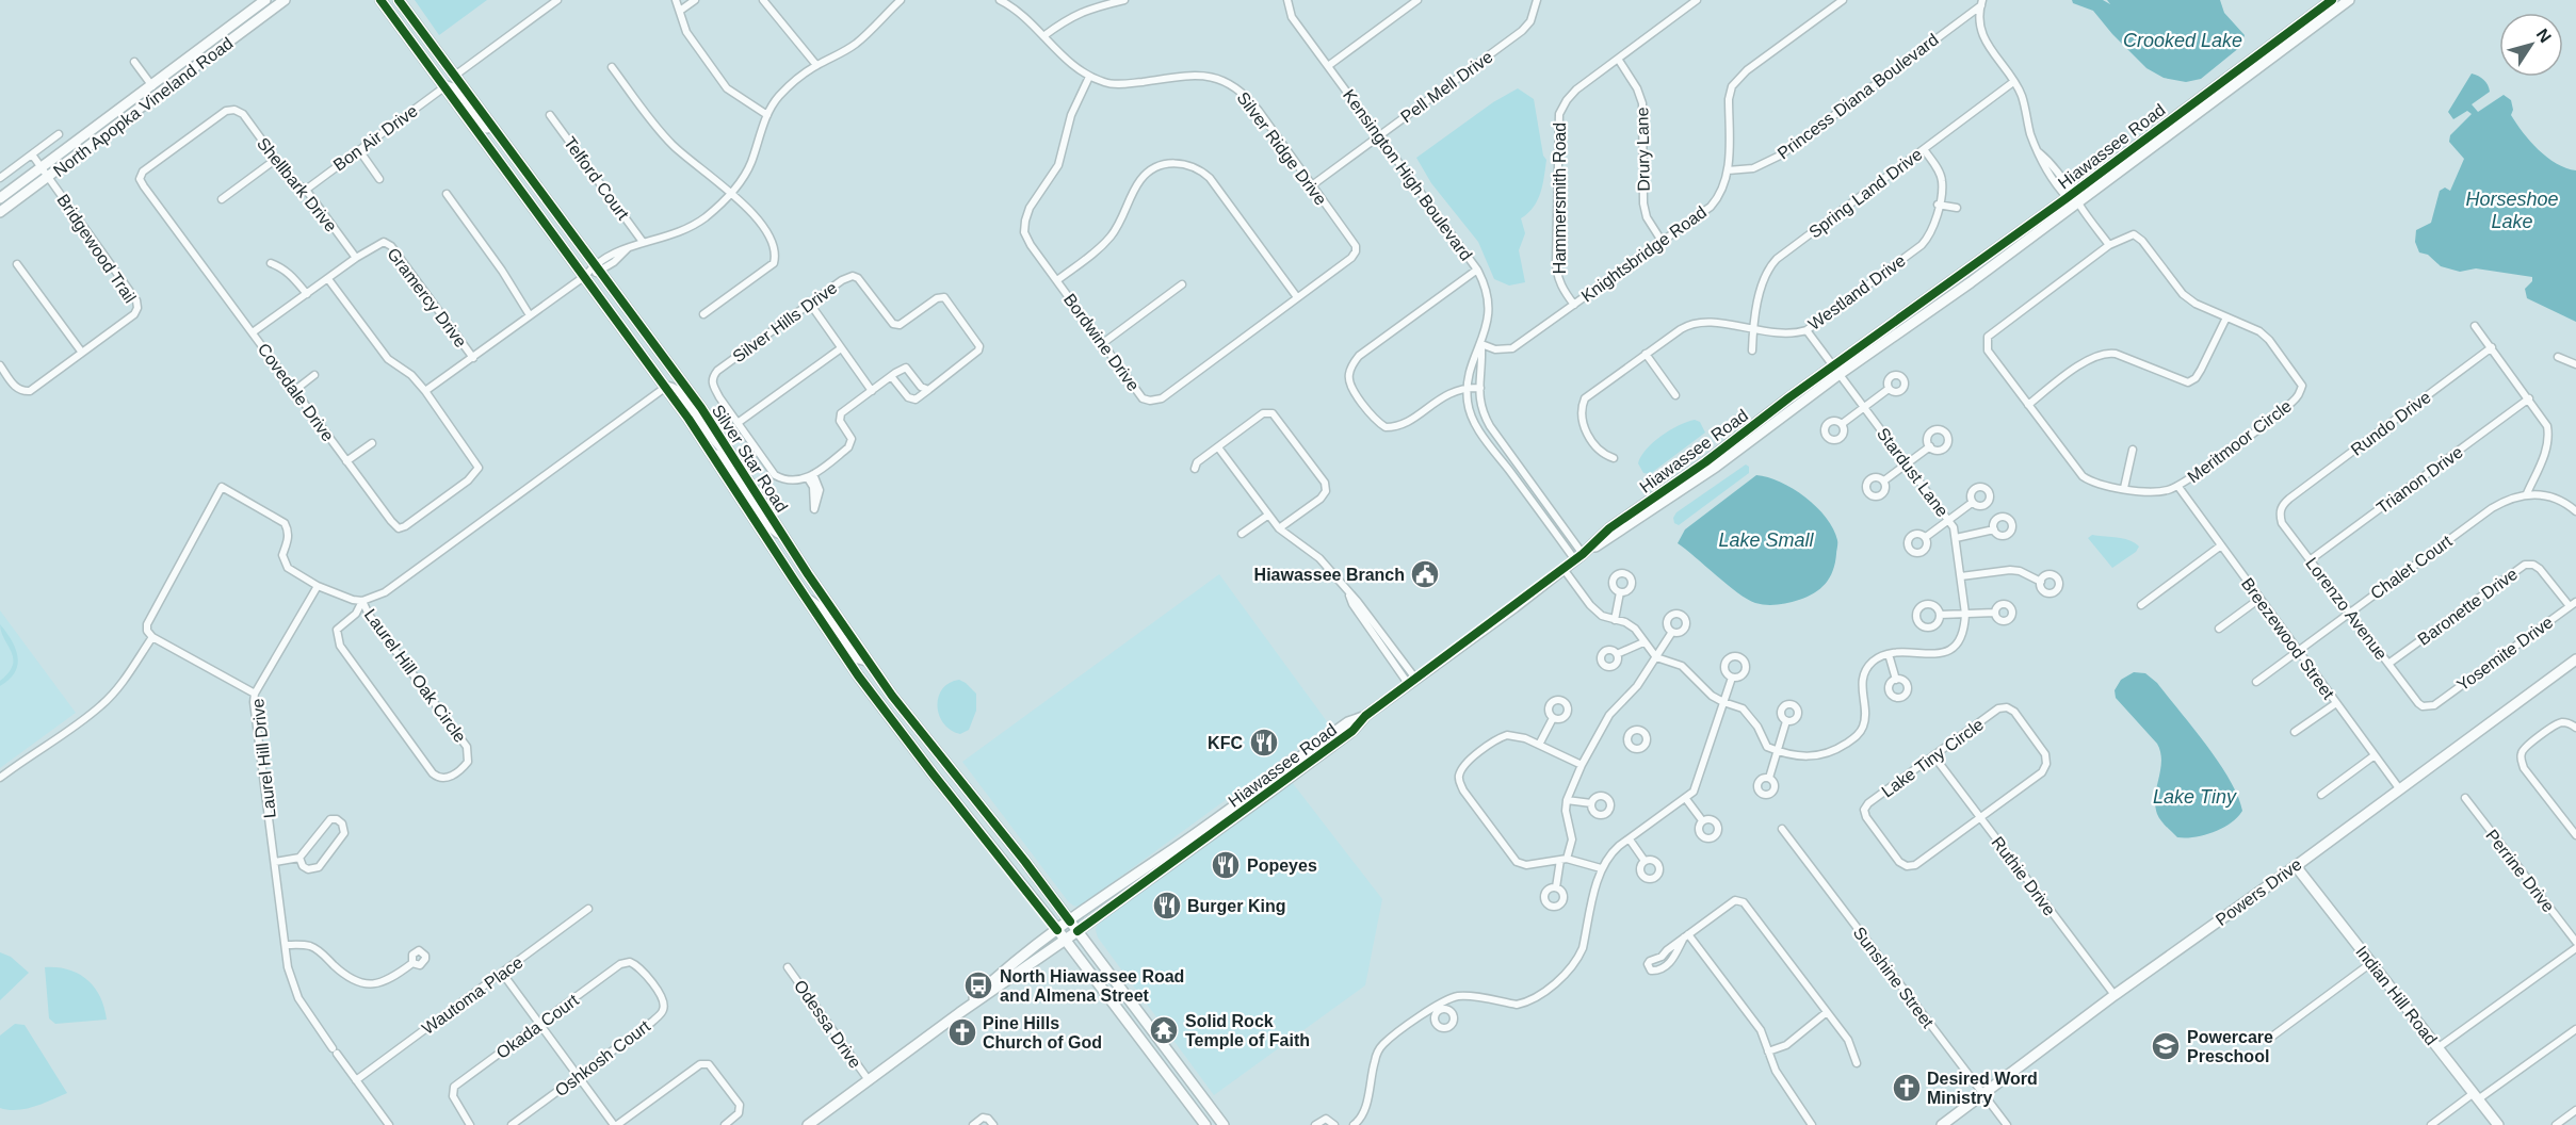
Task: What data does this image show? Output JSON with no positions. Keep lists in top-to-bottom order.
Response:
{
  "streets": {
    "street": [
      "Pell Mell Drive",
      "Princess Diana Boulevard",
      "North Apopka Vineland Road",
      "Bon Air Drive",
      "Hiawassee Road",
      "Silver Ridge Drive",
      "Drury Lane",
      "Kensington High Boulevard",
      "Telford Court",
      "Shellbark Drive",
      "Spring Land Drive",
      "Hammersmith Road",
      "Bridgewood Trail",
      "Knightsbridge Road",
      "Westland Drive",
      "Gramercy Drive",
      "Silver Hills Drive",
      "Bordwine Drive",
      "Covedale Drive",
      "Rundo Drive",
      "Meritmoor Circle",
      "Silver Star Road",
      "Stardust Lane",
      "Trianon Drive",
      "Chalet Court",
      "Baronette Drive",
      "Lorenzo Avenue",
      "Breezewood Street",
      "Yosemite Drive",
      "Laurel Hill Oak Circle",
      "Lake Tiny Circle",
      "Laurel Hill Drive",
      "Perrine Drive",
      "Ruthie Drive",
      "Powers Drive",
      "Sunshine Street",
      "Wautoma Place",
      "Indian Hill Road",
      "Odessa Drive",
      "Okada Court",
      "Oshkosh Court"
    ]
  },
  "crossings": [
    ["Pell Mell Drive", "Silver Ridge Drive"],
    ["Pell Mell Drive", "Kensington High Boulevard"],
    ["Princess Diana Boulevard", "Knightsbridge Road"],
    ["North Apopka Vineland Road", "Bridgewood Trail"],
    ["Bon Air Drive", "Shellbark Drive"],
    ["Bon Air Drive", "Silver Star Road"],
    ["Hiawassee Road", "Kensington High Boulevard"],
    ["Hiawassee Road", "Silver Star Road"],
    ["Hiawassee Road", "Stardust Lane"],
    ["Hiawassee Road", "Odessa Drive"],
    ["Silver Ridge Drive", "Bordwine Drive"],
    ["Drury Lane", "Hammersmith Road"],
    ["Drury Lane", "Knightsbridge Road"],
    ["Kensington High Boulevard", "Knightsbridge Road"],
    ["Shellbark Drive", "Gramercy Drive"],
    ["Shellbark Drive", "Covedale Drive"],
    ["Spring Land Drive", "Westland Drive"],
    ["Hammersmith Road", "Knightsbridge Road"],
    ["Westland Drive", "Stardust Lane"],
    ["Gramercy Drive", "Covedale Drive"],
    ["Rundo Drive", "Lorenzo Avenue"],
    ["Meritmoor Circle", "Breezewood Street"],
    ["Trianon Drive", "Lorenzo Avenue"],
    ["Chalet Court", "Lorenzo Avenue"],
    ["Chalet Court", "Breezewood Street"],
    ["Baronette Drive", "Lorenzo Avenue"],
    ["Baronette Drive", "Yosemite Drive"],
    ["Lorenzo Avenue", "Yosemite Drive"],
    ["Breezewood Street", "Powers Drive"],
    ["Lake Tiny Circle", "Ruthie Drive"],
    ["Laurel Hill Drive", "Wautoma Place"],
    ["Ruthie Drive", "Powers Drive"],
    ["Powers Drive", "Sunshine Street"],
    ["Powers Drive", "Indian Hill Road"],
    ["Okada Court", "Oshkosh Court"]
  ],
  "water": [
    "Crooked Lake",
    "Horseshoe Lake",
    "Lake Small",
    "Lake Tiny"
  ],
  "places": {
    "public building": ["Hiawassee Branch"],
    "restaurant": ["KFC", "Popeyes", "Burger King"],
    "bus stop": ["North Hiawassee Road and Almena Street"],
    "temple": ["Solid Rock Temple of Faith"],
    "church": ["Pine Hills Church of God", "Desired Word Ministry"],
    "school or university": ["Powercare Preschool"]
  },
  "north": "top right"
}
